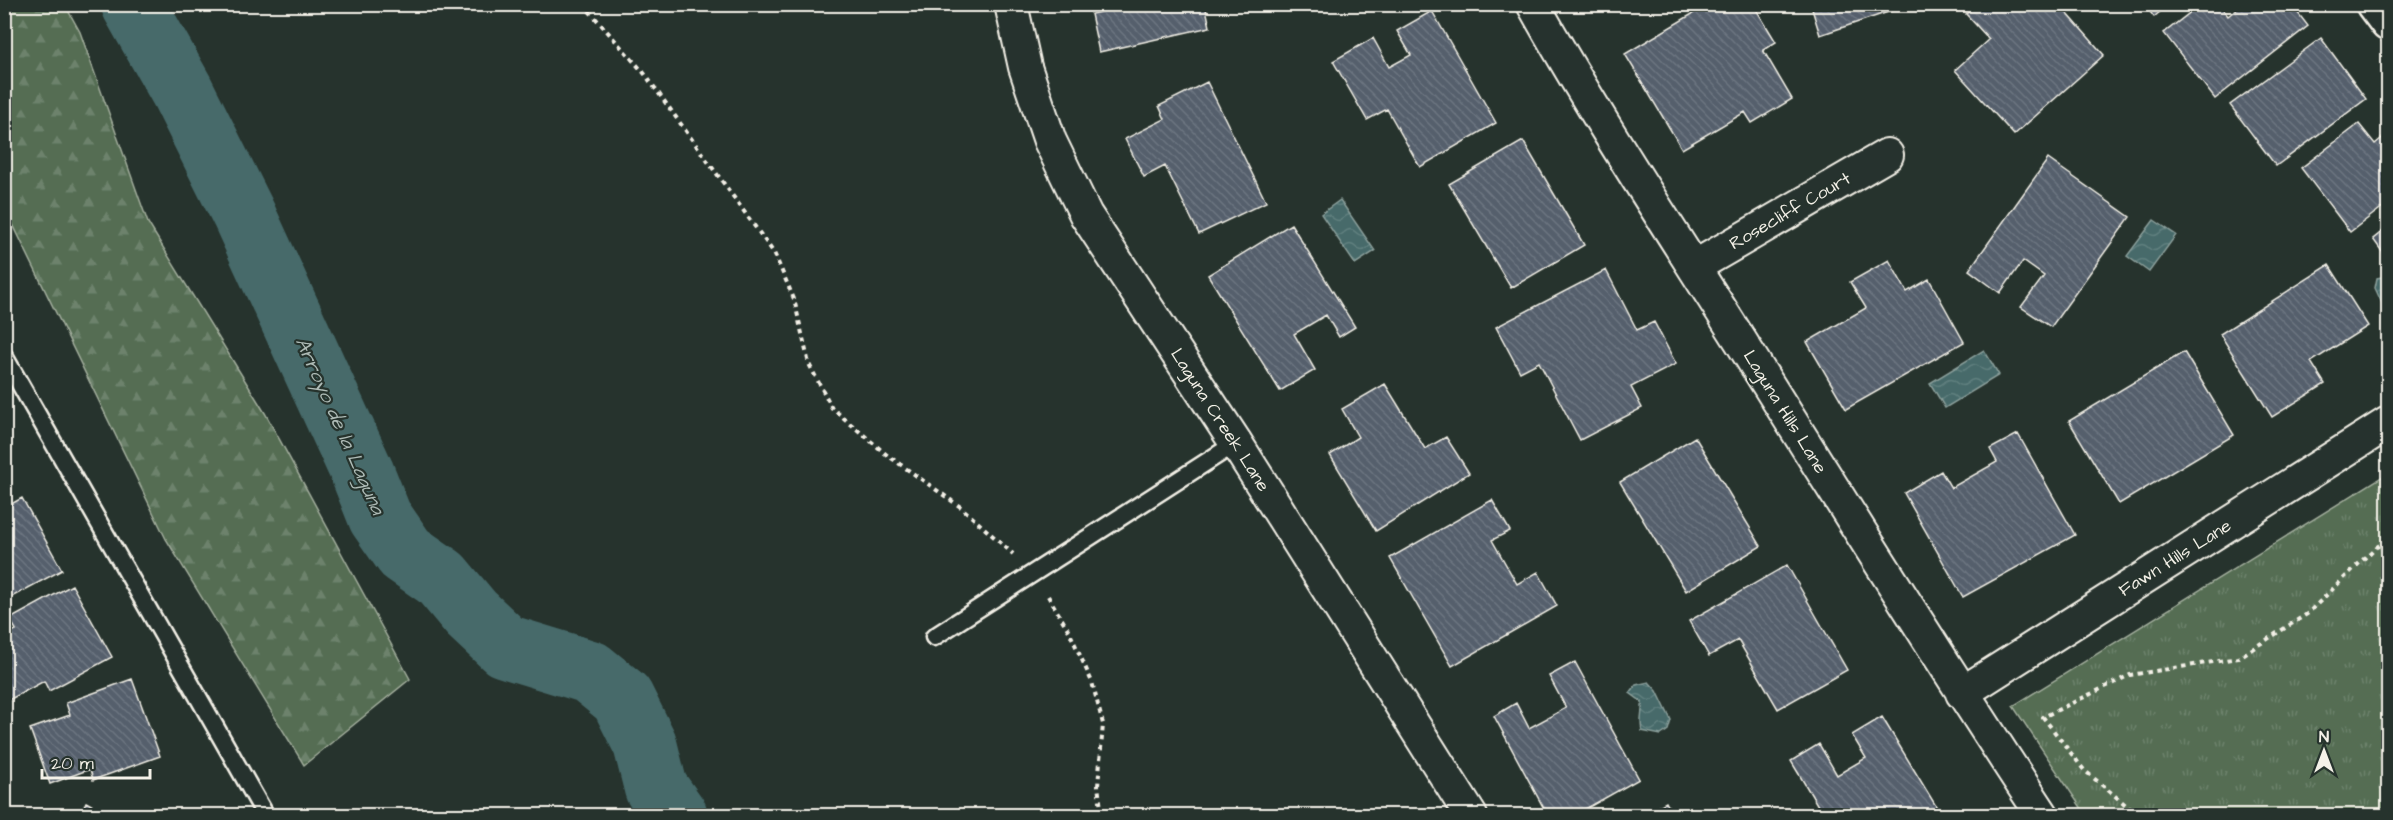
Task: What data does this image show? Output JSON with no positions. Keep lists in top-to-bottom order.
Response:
{
  "streets": {
    "street": [
      "Rosecliff Court",
      "Laguna Hills Lane",
      "Laguna Creek Lane",
      "Fawn Hills Lane"
    ]
  },
  "crossings": [
    ["Rosecliff Court", "Laguna Hills Lane"],
    ["Laguna Hills Lane", "Fawn Hills Lane"]
  ],
  "water": ["Arroyo de la Laguna"],
  "scale_bar": "20 m",
  "north": "top"
}
